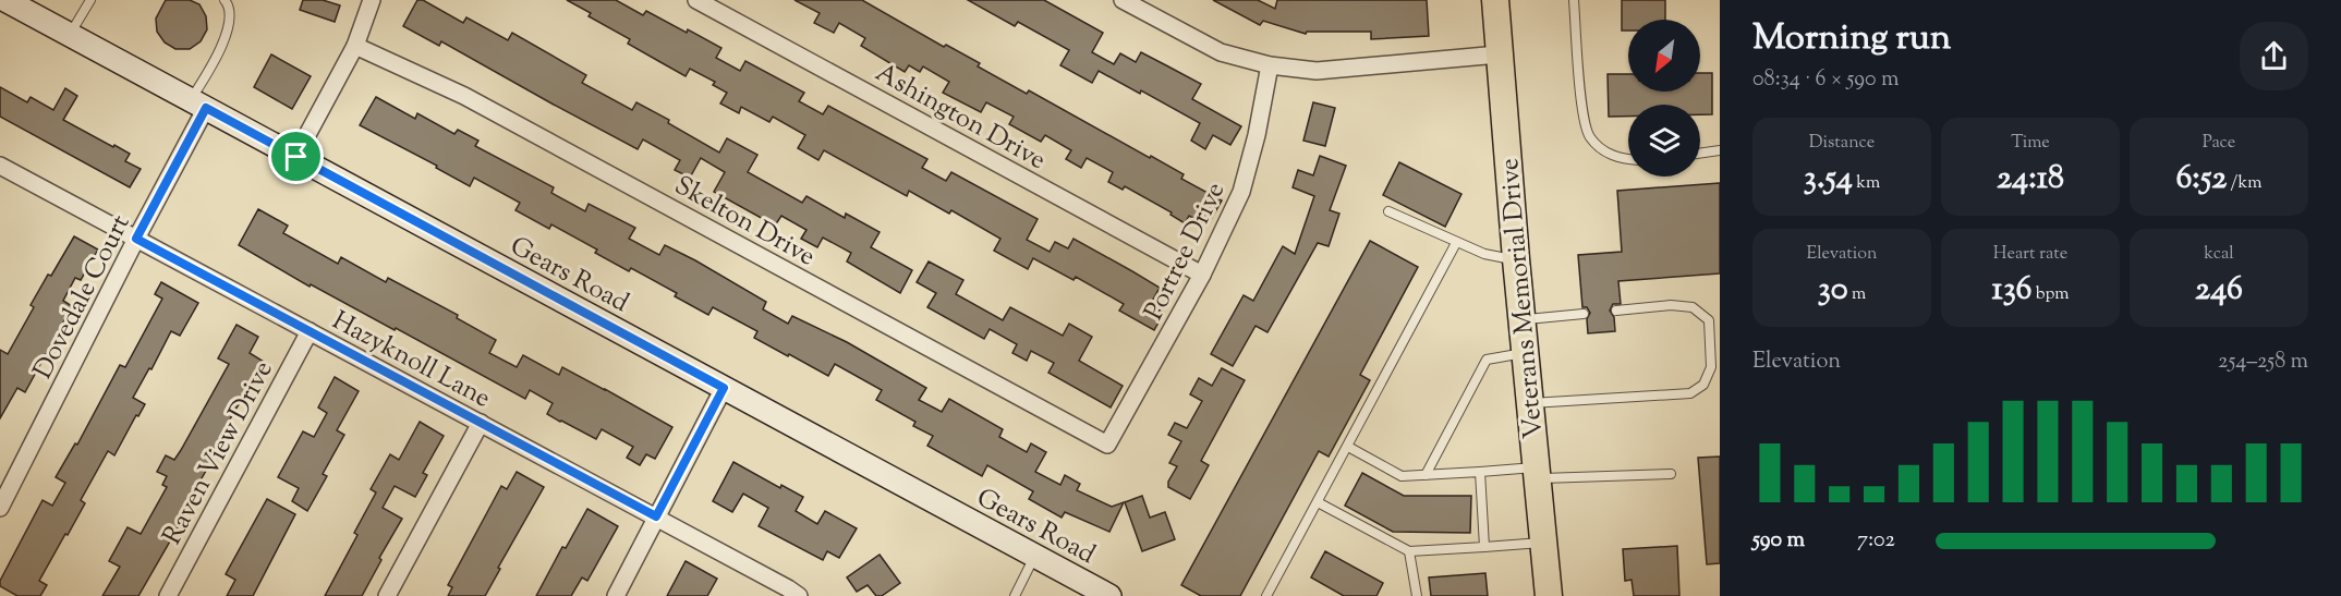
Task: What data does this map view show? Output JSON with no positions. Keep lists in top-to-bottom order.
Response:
{
  "streets": {
    "main road": ["Gears Road", "Veterans Memorial Drive"],
    "street": [
      "Ashington Drive",
      "Skelton Drive",
      "Portree Drive",
      "Dovedale Court",
      "Hazyknoll Lane",
      "Raven View Drive"
    ]
  },
  "crossings": [
    ["Ashington Drive", "Portree Drive"],
    ["Skelton Drive", "Portree Drive"],
    ["Gears Road", "Dovedale Court"],
    ["Dovedale Court", "Hazyknoll Lane"],
    ["Hazyknoll Lane", "Raven View Drive"]
  ],
  "north": "bottom left",
  "page": {
    "heading": ["Morning run", "08:34 · 6 × 590 m"],
    "stats": [
      ["Distance", "3.54 km"],
      ["Time", "24:18"],
      ["Pace", "6:52 /km"],
      ["Elevation", "30 m"],
      ["Heart rate", "136 bpm"],
      ["kcal", "246"]
    ],
    "chart": ["Elevation", "254–258 m"],
    "list": [
      {
        "name": "590 m",
        "note": "7:02"
      }
    ]
  }
}
